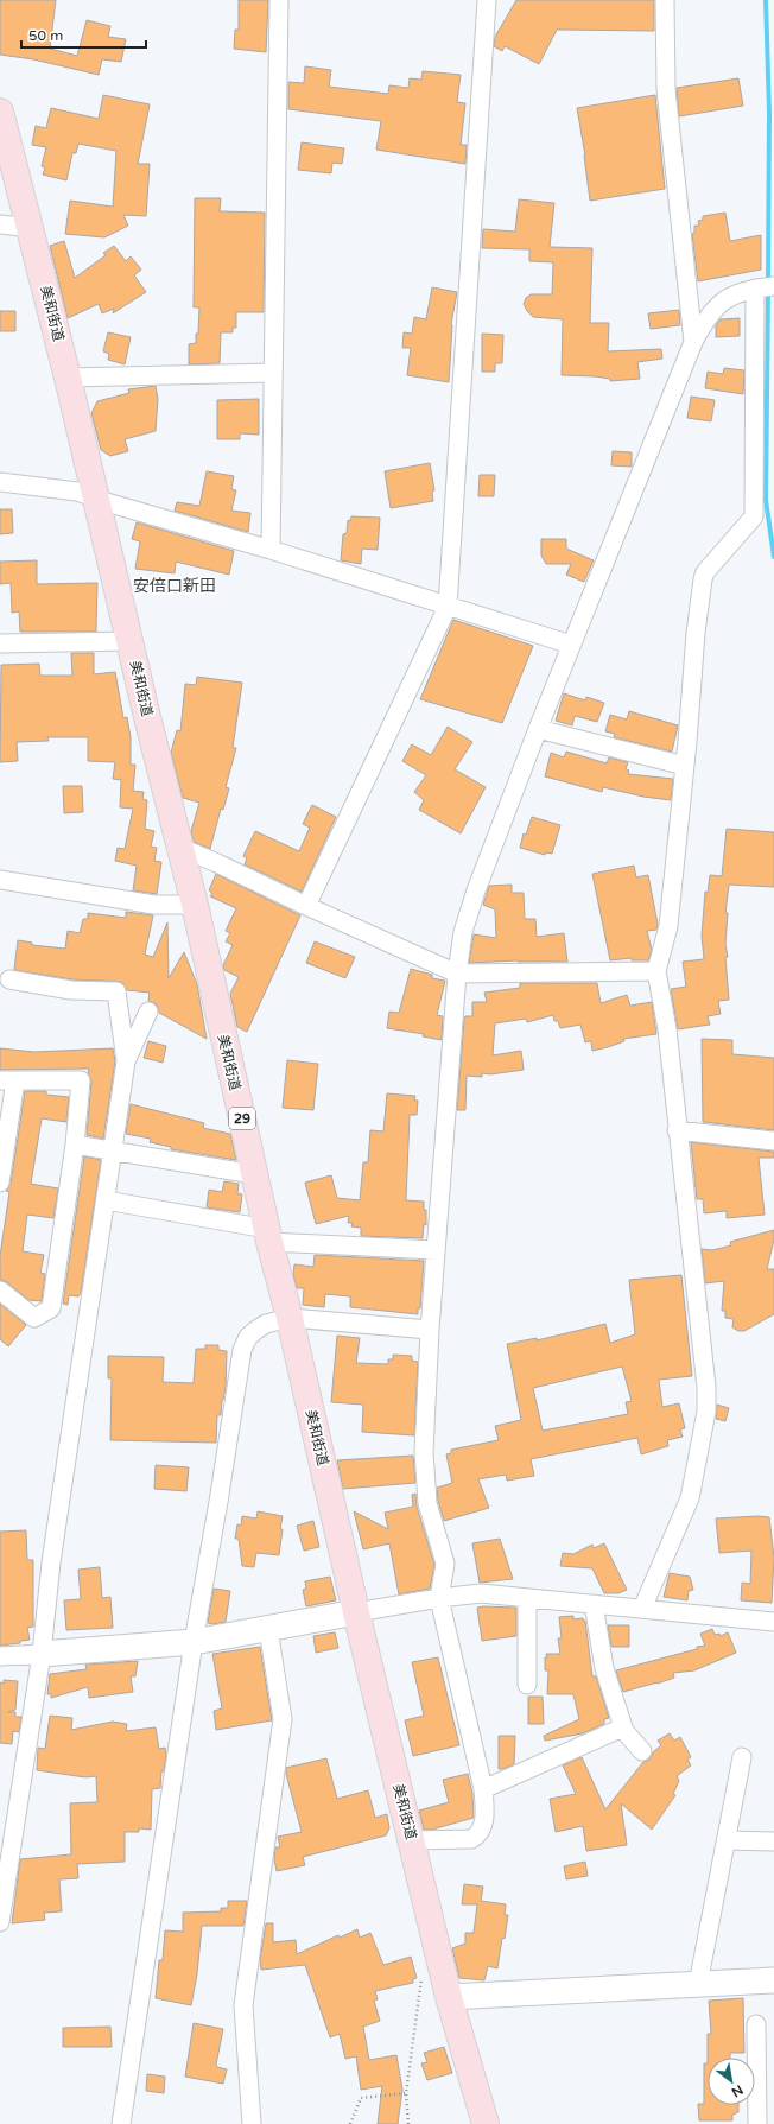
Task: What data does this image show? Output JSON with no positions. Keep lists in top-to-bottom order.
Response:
{
  "streets": {
    "main road": ["美和街道", "29"]
  },
  "districts": ["安倍口新田"],
  "scale_bar": "50 m",
  "north": "bottom right"
}
